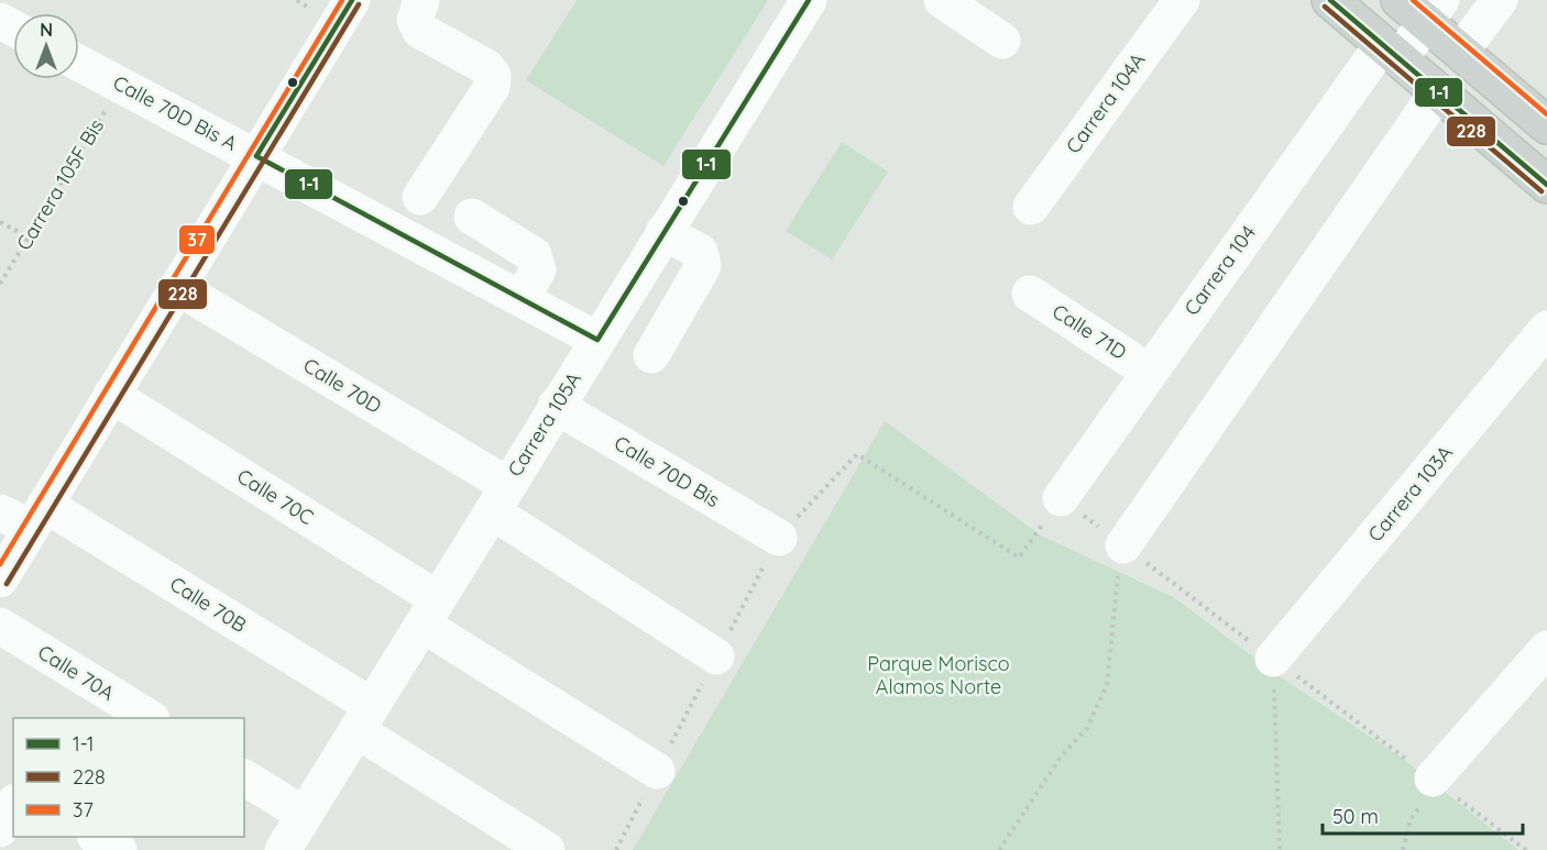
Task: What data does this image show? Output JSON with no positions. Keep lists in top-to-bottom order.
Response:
{
  "streets": {
    "street": [
      "Carrera 104A",
      "Calle 70D Bis A",
      "Carrera 104",
      "Calle 71D",
      "Calle 70D",
      "Carrera 105A",
      "Calle 70D Bis",
      "Carrera 103A",
      "Calle 70C",
      "Calle 70B",
      "Calle 70A"
    ],
    "path": ["Carrera 105F Bis"]
  },
  "crossings": [
    ["Calle 70D Bis A", "Carrera 105F Bis"],
    ["Calle 70D Bis A", "Carrera 105A"],
    ["Carrera 104", "Calle 71D"],
    ["Calle 70D", "Carrera 105A"],
    ["Carrera 105A", "Calle 70D Bis"],
    ["Carrera 105A", "Calle 70C"],
    ["Carrera 105A", "Calle 70B"]
  ],
  "parks": ["Parque Morisco Alamos Norte"],
  "lines": ["transit line 1-1", "transit line 37", "transit line 228"],
  "legend": ["1-1", "228", "37"],
  "scale_bar": "50 m",
  "north": "top"
}
